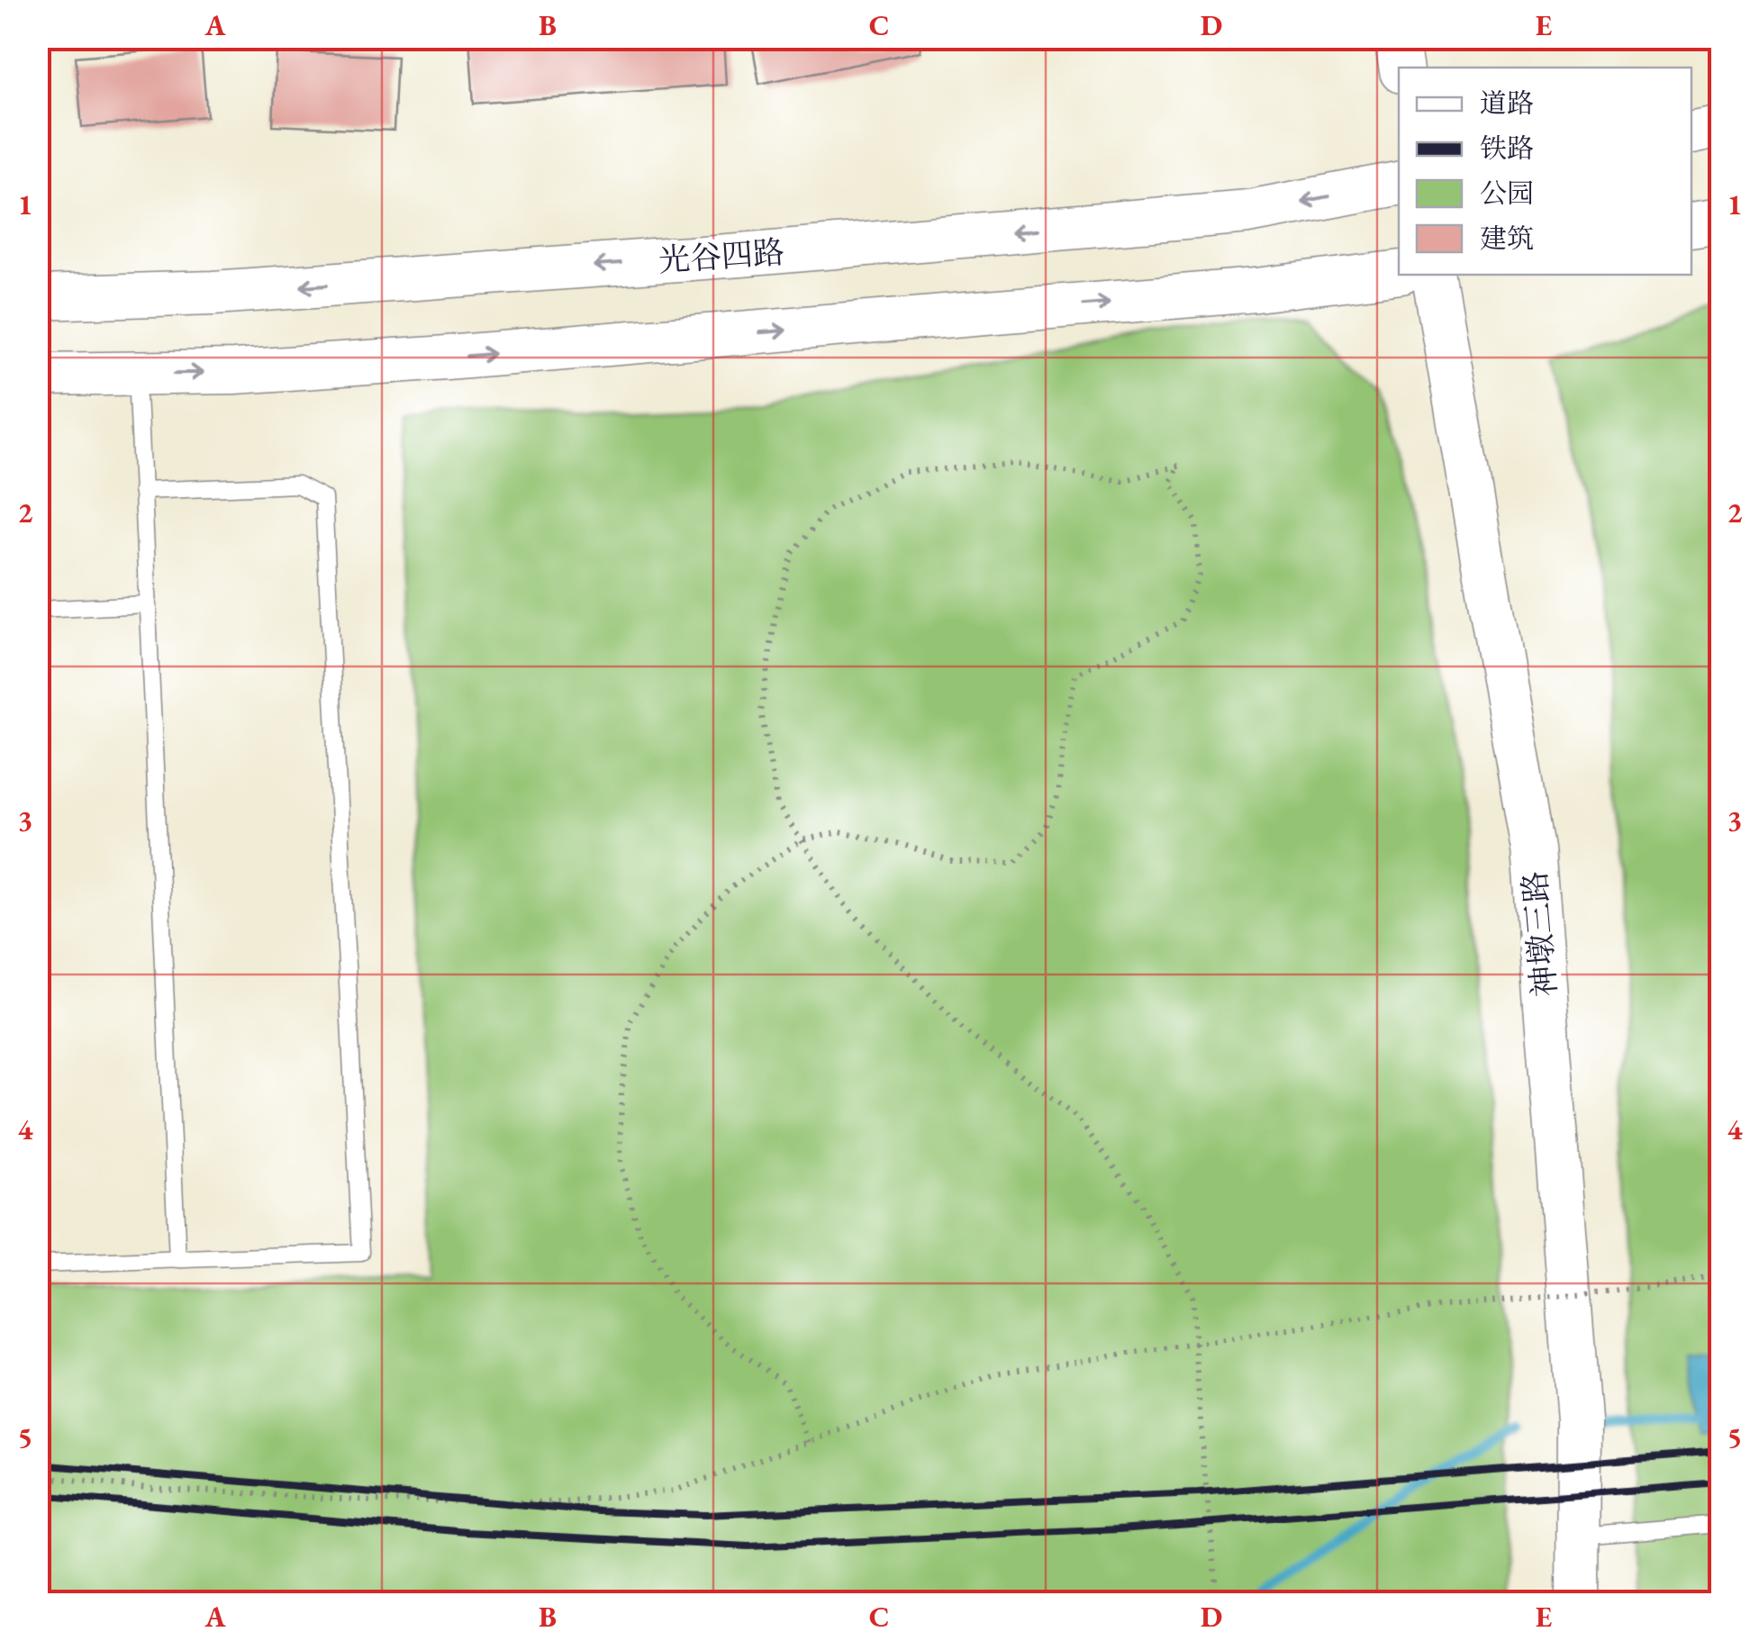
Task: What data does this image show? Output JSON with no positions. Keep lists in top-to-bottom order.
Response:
{
  "streets": {
    "main road": ["光谷四路", "神墩三路"]
  },
  "legend": [
    "道路",
    "铁路",
    "公园",
    "建筑"
  ],
  "grid": {
    "columns": [
      "A",
      "B",
      "C",
      "D",
      "E"
    ],
    "rows": [
      "1",
      "2",
      "3",
      "4",
      "5"
    ]
  }
}
